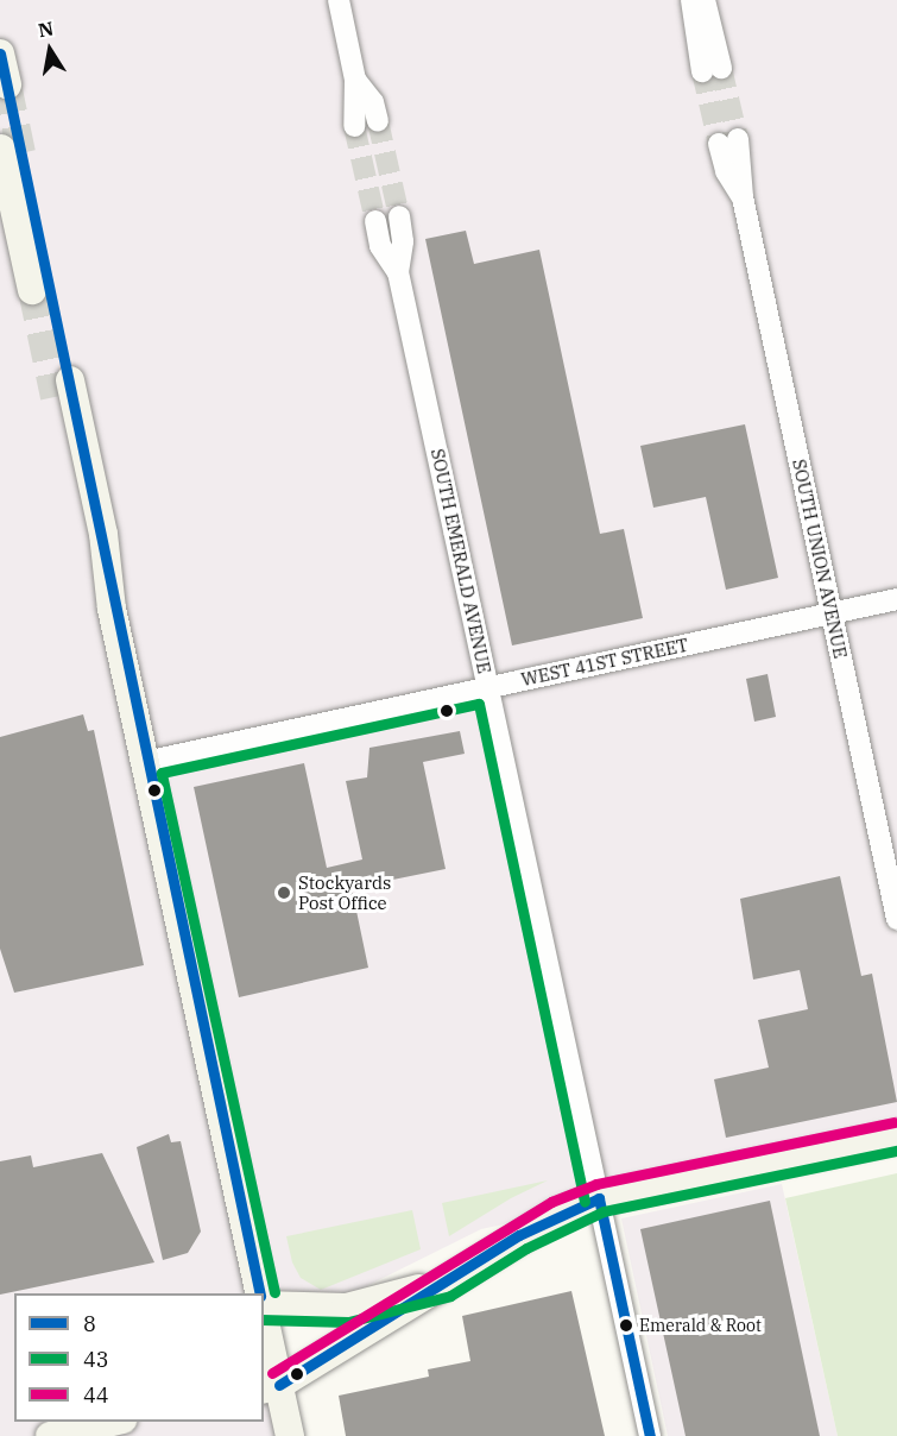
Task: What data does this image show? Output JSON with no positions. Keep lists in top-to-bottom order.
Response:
{
  "streets": {
    "street": ["SOUTH UNION AVENUE", "SOUTH EMERALD AVENUE", "WEST 41ST STREET"]
  },
  "crossings": [
    ["SOUTH UNION AVENUE", "WEST 41ST STREET"],
    ["SOUTH EMERALD AVENUE", "WEST 41ST STREET"]
  ],
  "places": ["Stockyards Post Office", "Emerald & Root"],
  "lines": ["transit line 8", "transit line 43", "transit line 44"],
  "legend": ["8", "43", "44"],
  "north": "top"
}
